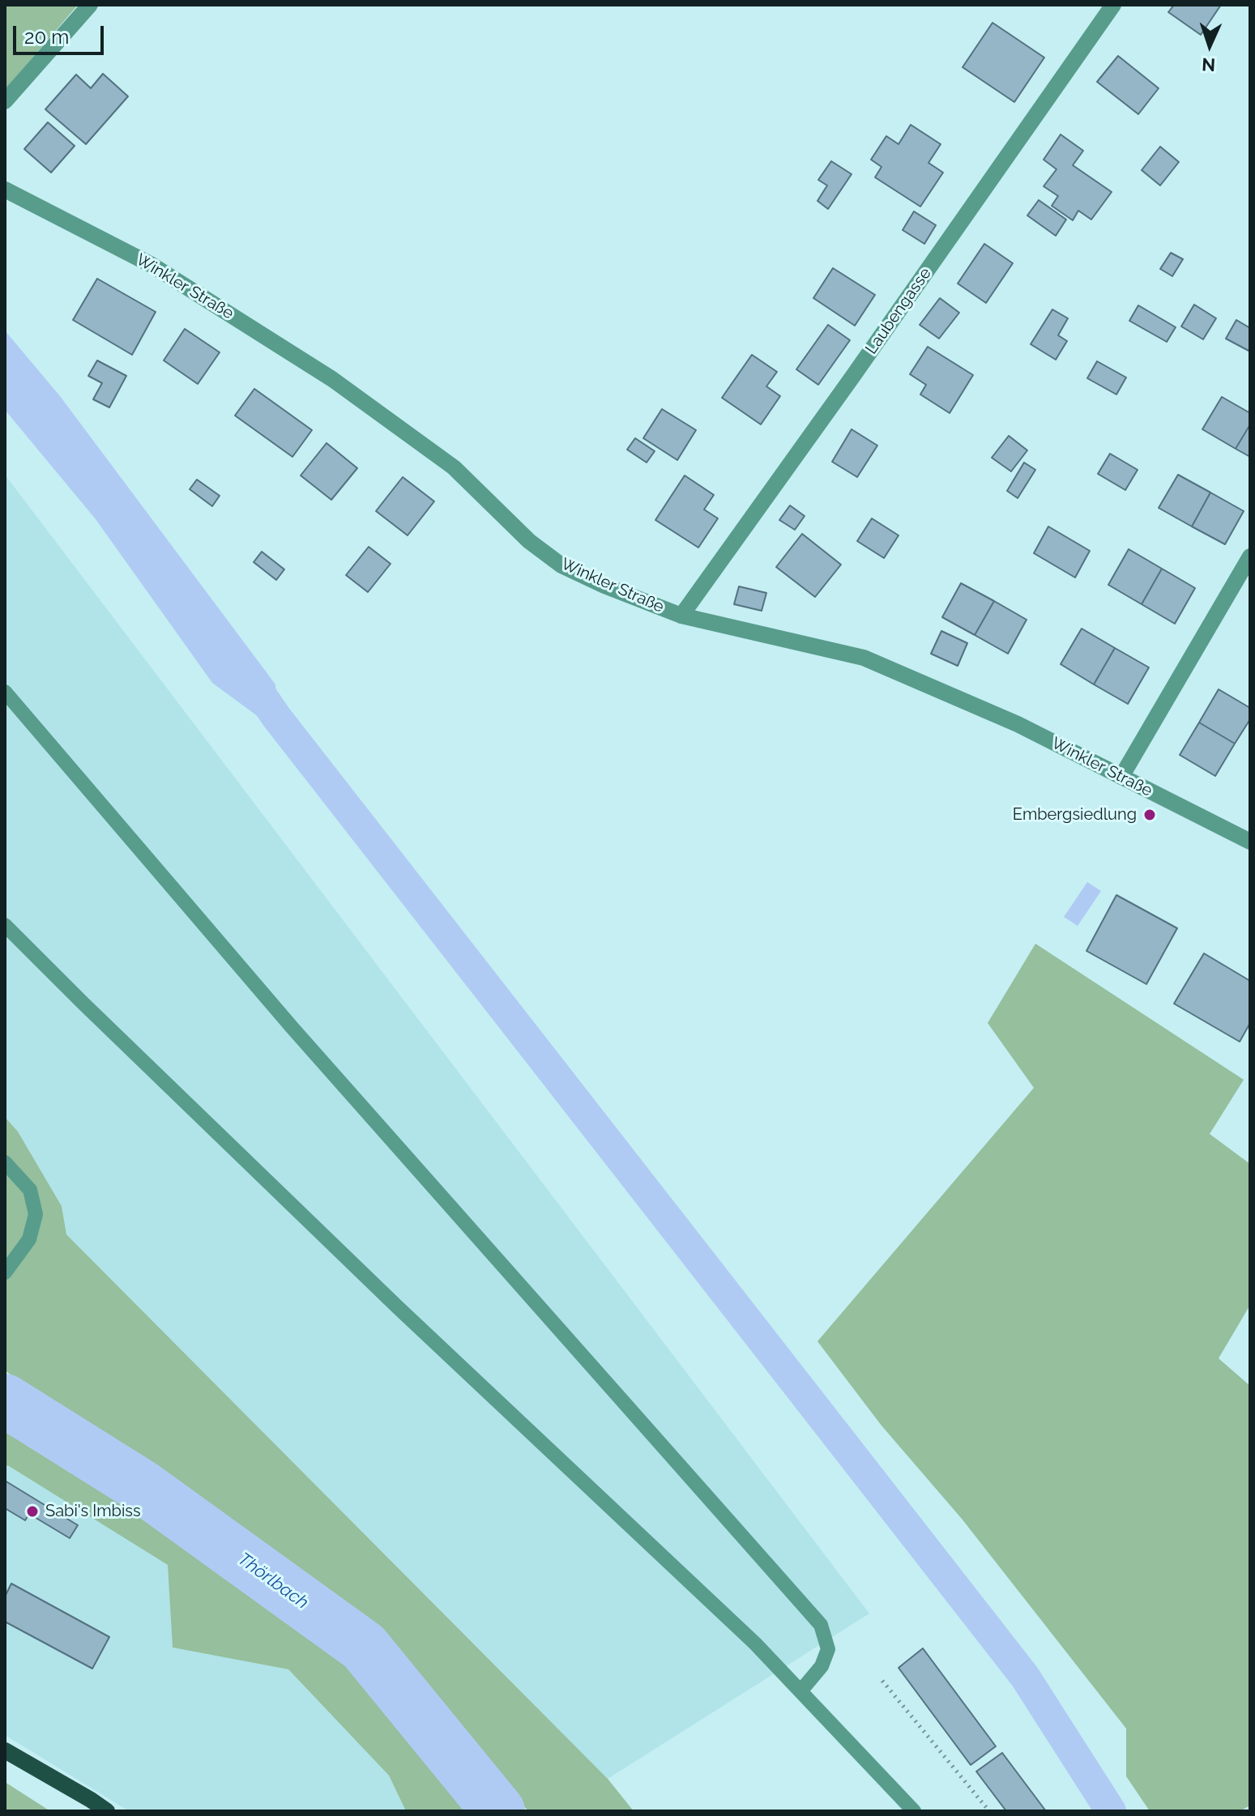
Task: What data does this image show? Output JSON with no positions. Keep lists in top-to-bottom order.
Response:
{
  "streets": {
    "street": ["Winkler Straße", "Laubengasse"]
  },
  "crossings": [
    ["Winkler Straße", "Laubengasse"]
  ],
  "water": ["Thörlbach"],
  "places": ["Embergsiedlung", "Sabi's Imbiss"],
  "scale_bar": "20 m",
  "north": "bottom"
}
